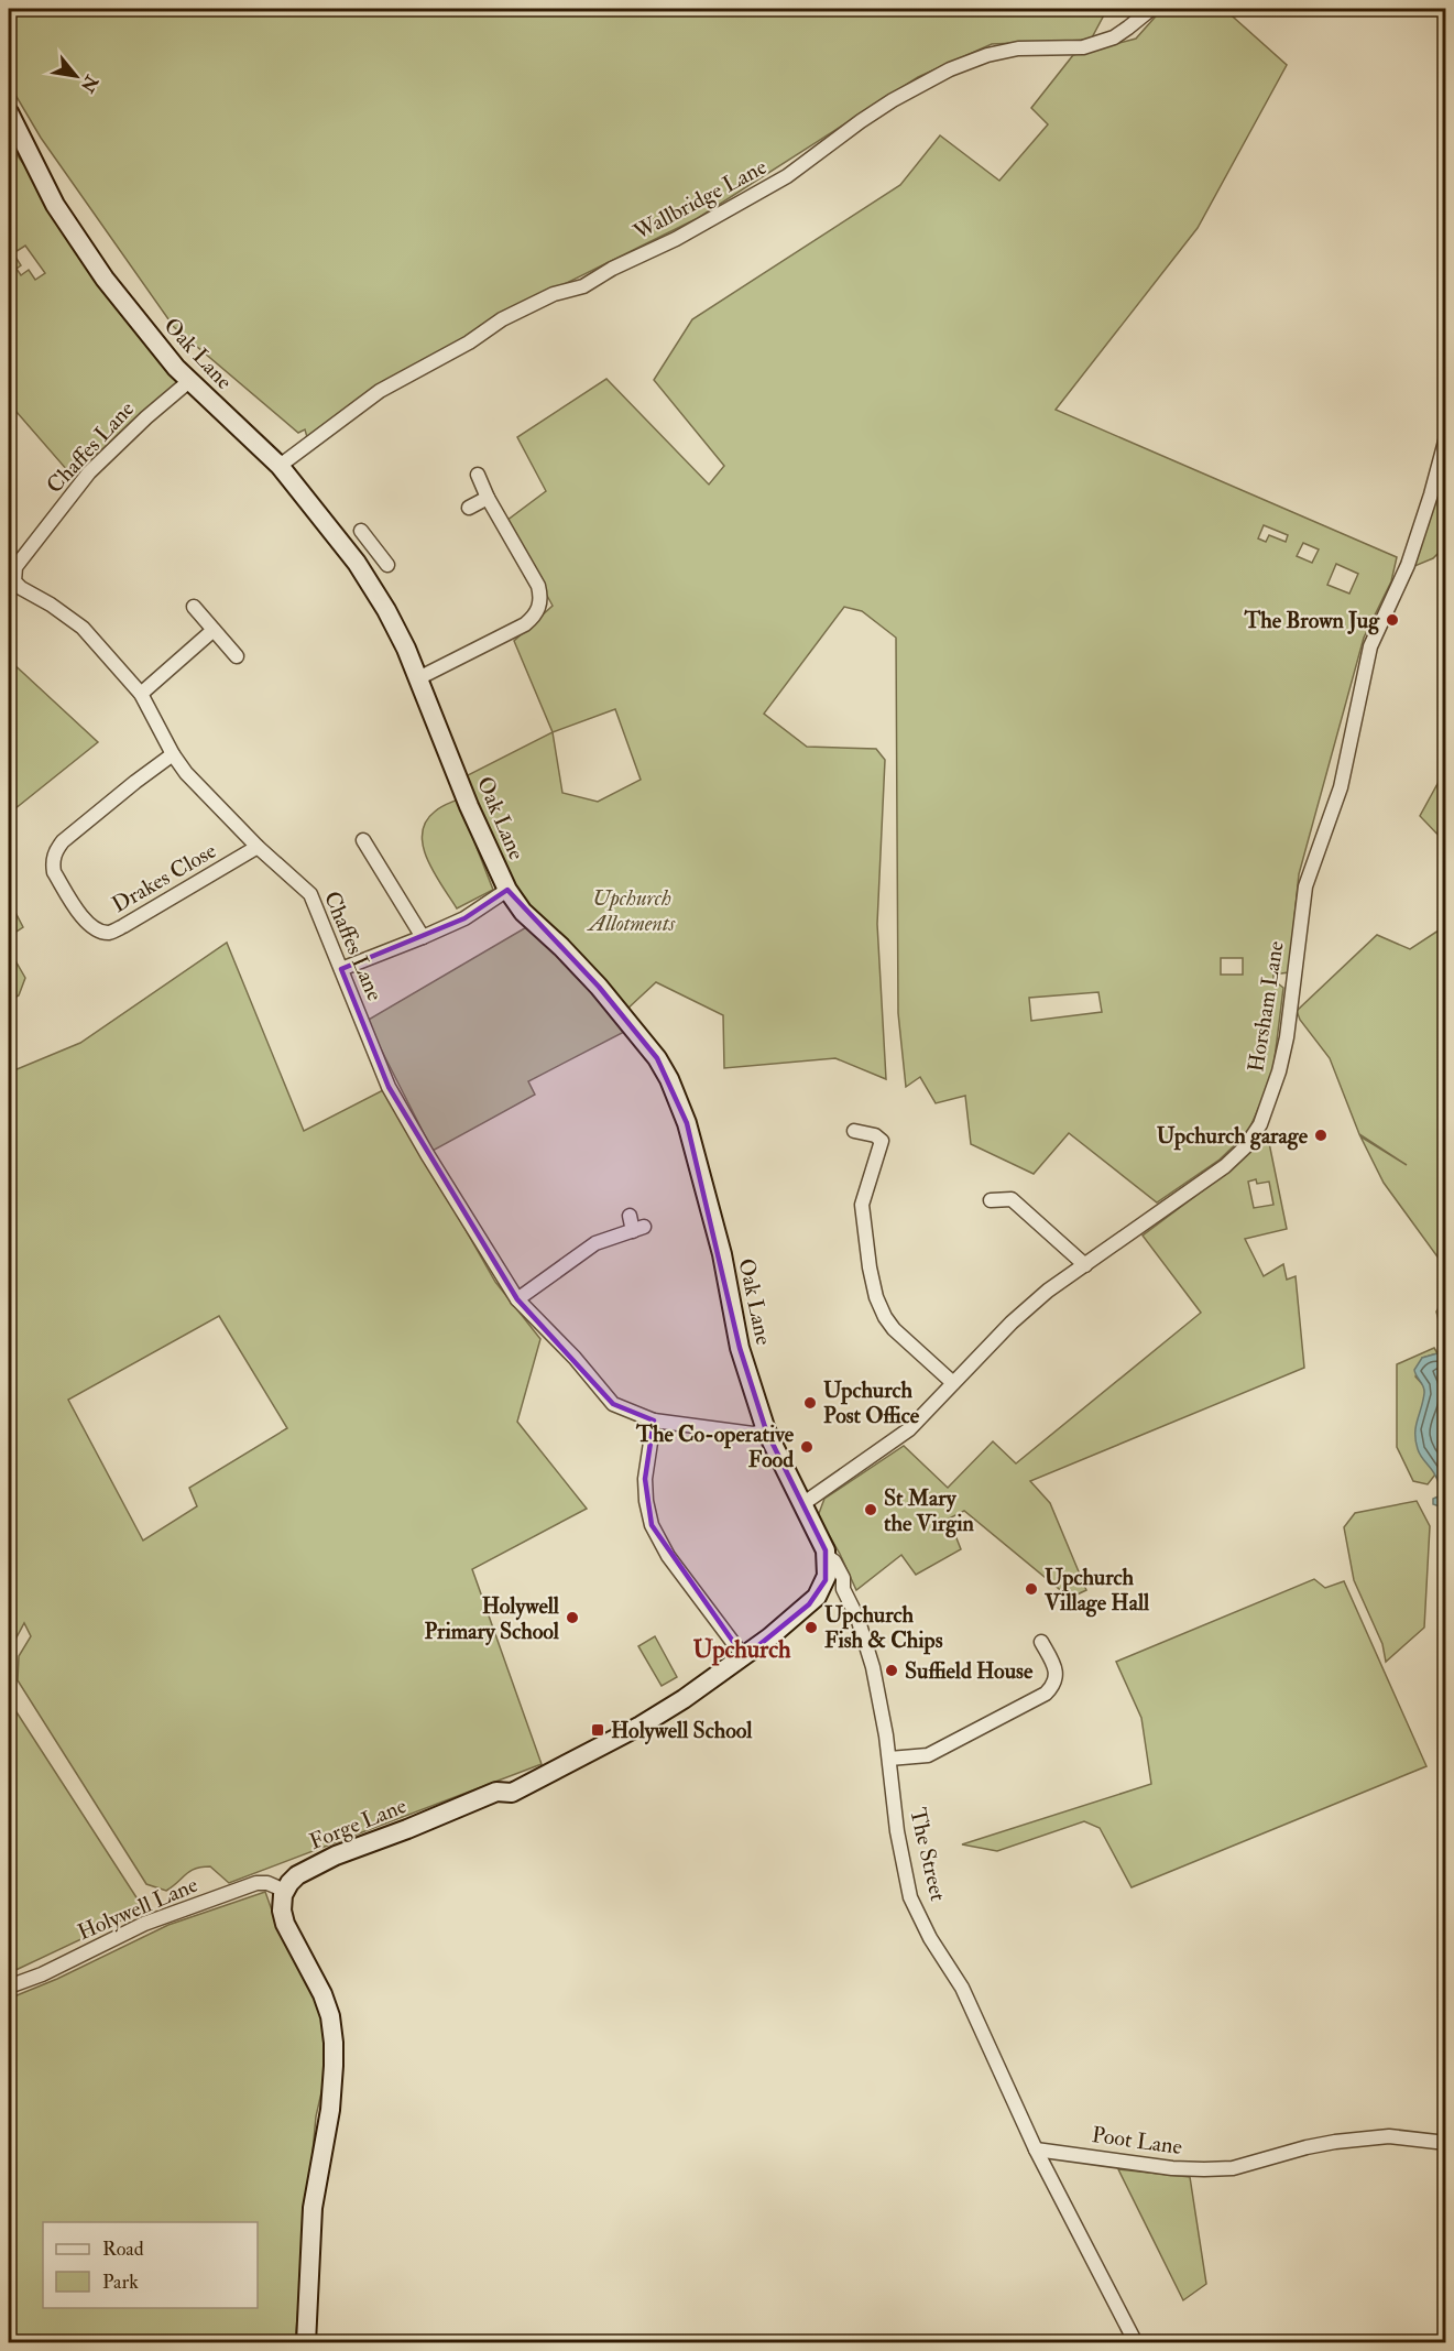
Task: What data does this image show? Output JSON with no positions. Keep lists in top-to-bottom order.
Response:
{
  "streets": {
    "street": [
      "Wallbridge Lane",
      "Oak Lane",
      "Chaffes Lane",
      "Drakes Close",
      "Horsham Lane",
      "Forge Lane",
      "The Street",
      "Holywell Lane",
      "Poot Lane"
    ]
  },
  "crossings": [
    ["Wallbridge Lane", "Oak Lane"],
    ["Oak Lane", "Chaffes Lane"],
    ["Oak Lane", "Horsham Lane"],
    ["Oak Lane", "Forge Lane"],
    ["Oak Lane", "The Street"],
    ["Chaffes Lane", "Drakes Close"],
    ["Forge Lane", "Holywell Lane"],
    ["The Street", "Poot Lane"]
  ],
  "districts": ["Upchurch"],
  "parks": ["Upchurch Allotments"],
  "places": {
    "other": [
      "The Brown Jug",
      "Upchurch garage",
      "Upchurch Post Office",
      "The Co-operative Food",
      "St Mary the Virgin",
      "Upchurch Village Hall",
      "Holywell Primary School",
      "Upchurch Fish & Chips",
      "Suffield House"
    ],
    "transit": ["Holywell School"]
  },
  "legend": ["Road", "Park"],
  "north": "bottom right"
}
